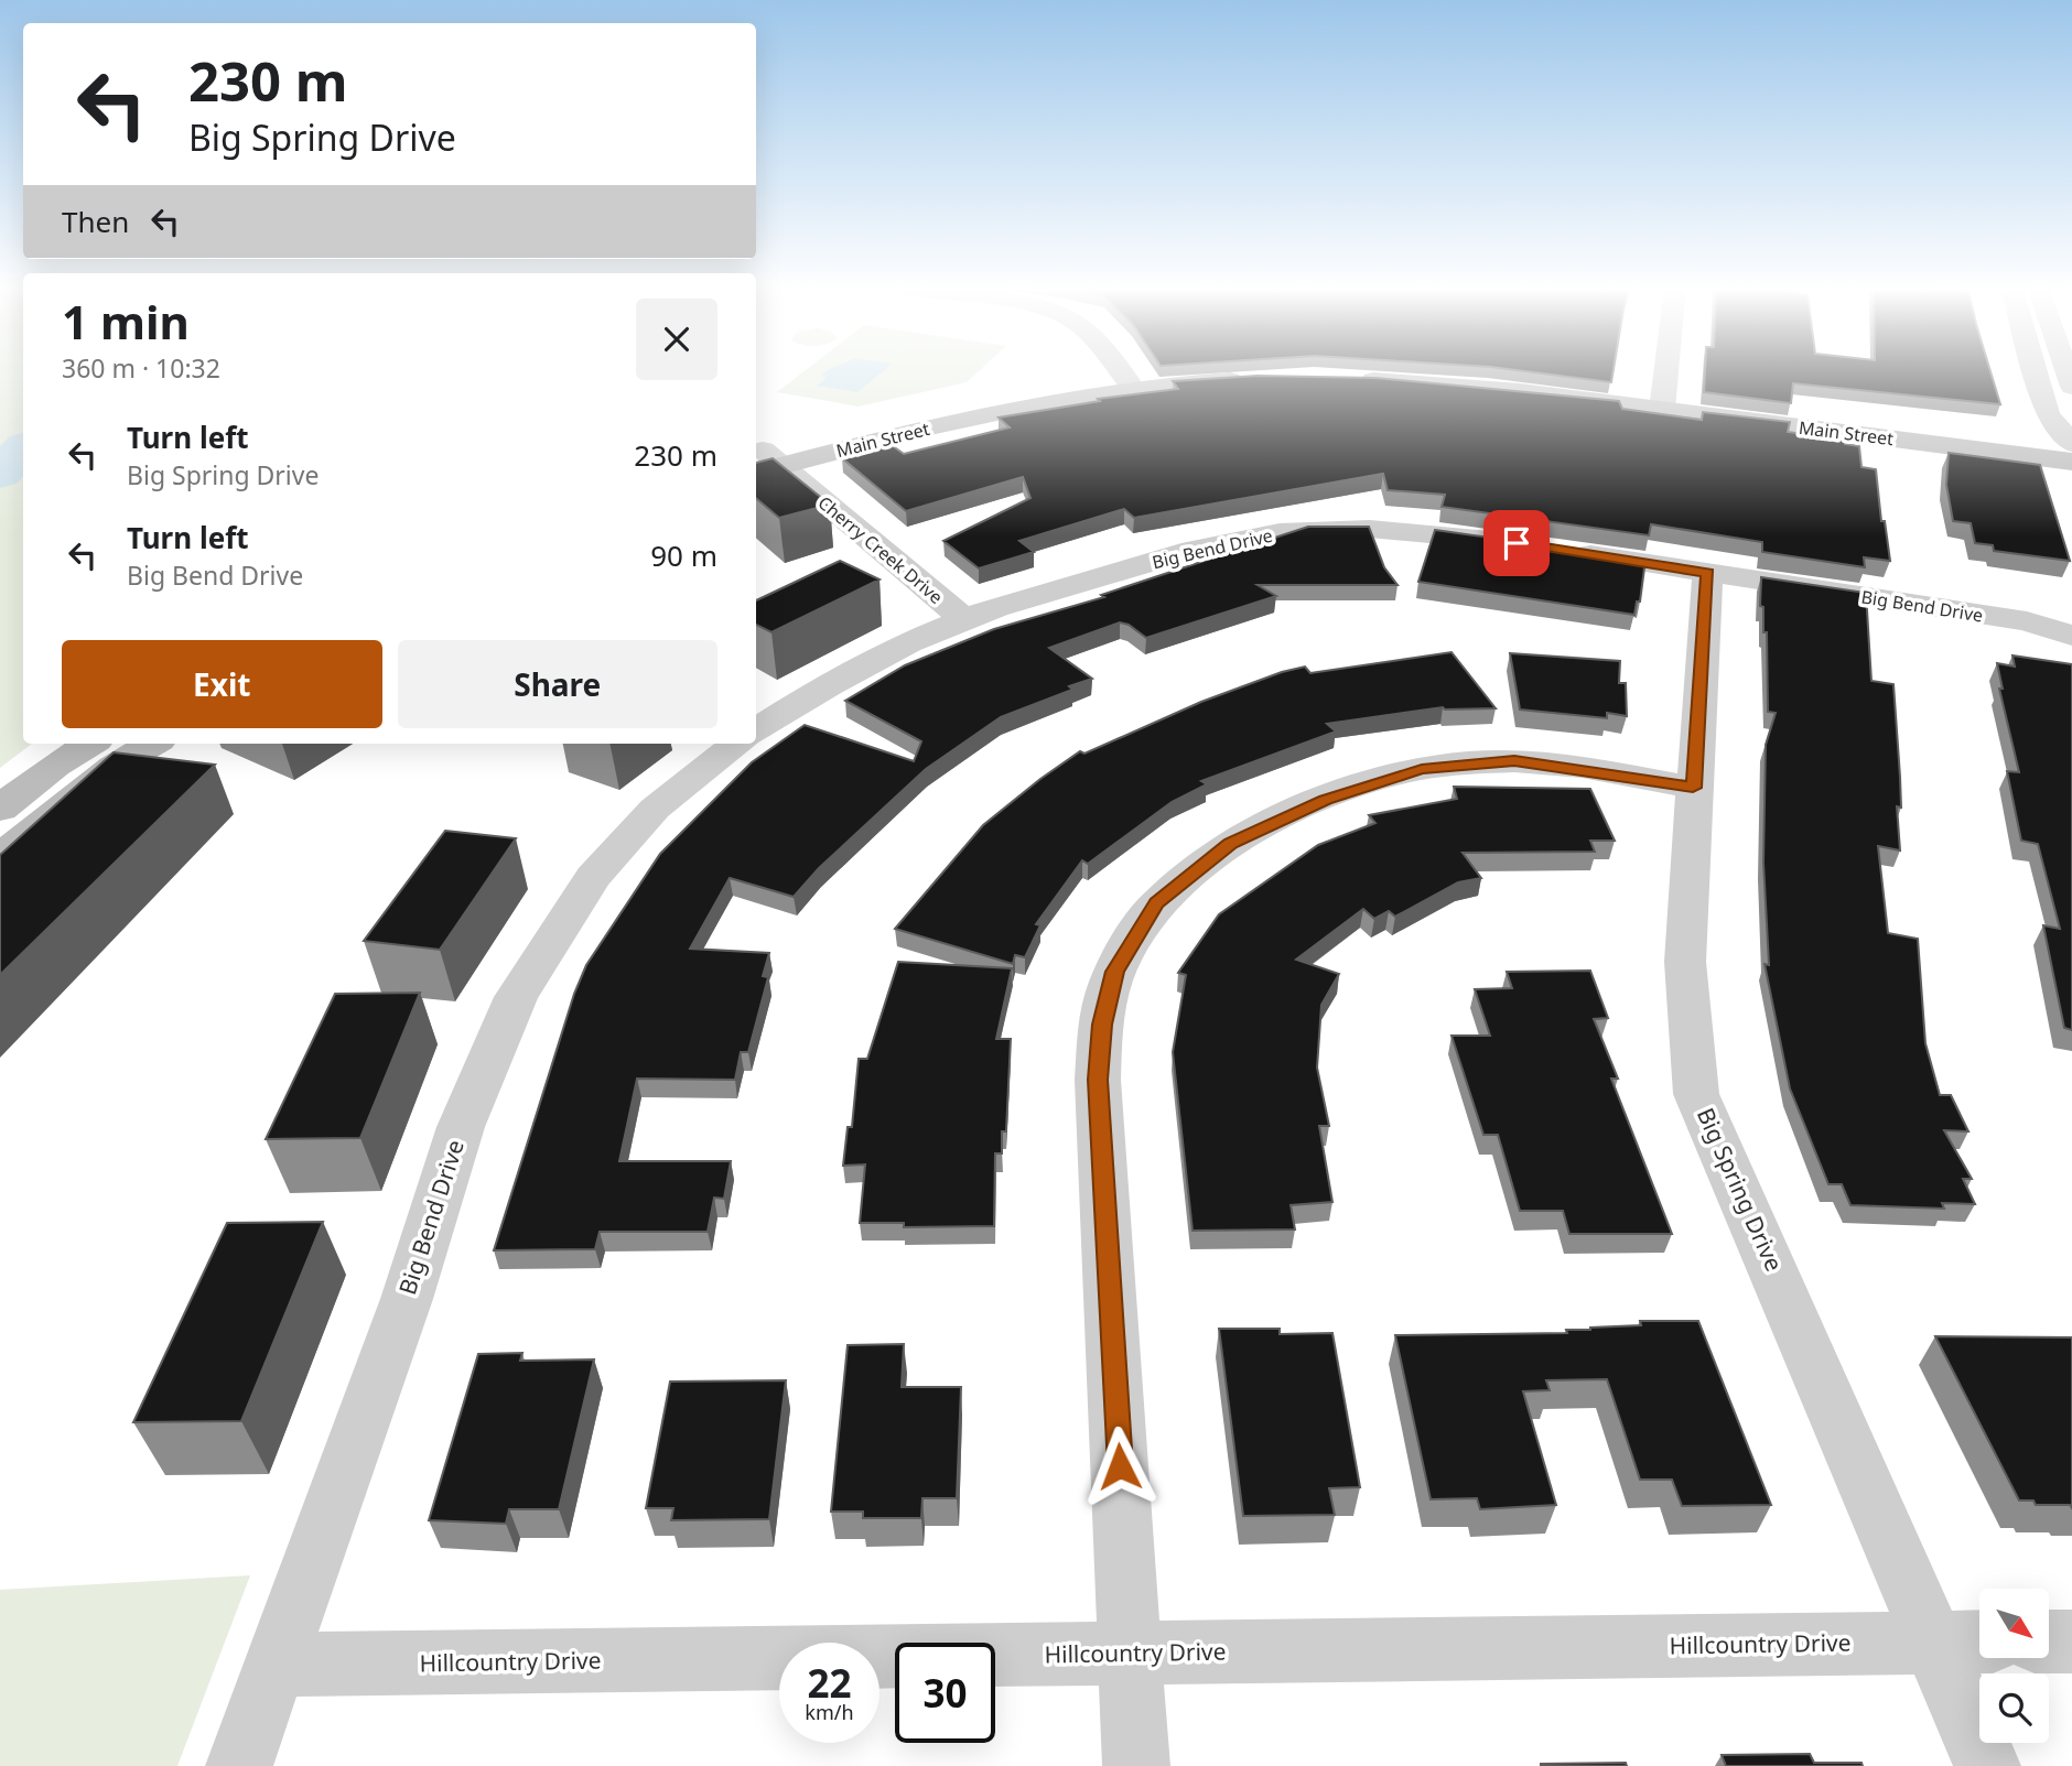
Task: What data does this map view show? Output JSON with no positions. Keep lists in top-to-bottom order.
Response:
{
  "streets": {
    "street": [
      "Main Street",
      "Big Bend Drive",
      "Cherry Creek Drive",
      "Big Spring Drive",
      "Hillcountry Drive"
    ]
  },
  "crossings": [
    ["Main Street", "Cherry Creek Drive"],
    ["Big Bend Drive", "Cherry Creek Drive"],
    ["Big Bend Drive", "Big Spring Drive"],
    ["Big Bend Drive", "Hillcountry Drive"],
    ["Big Spring Drive", "Hillcountry Drive"]
  ],
  "north": "bottom right",
  "page": {
    "turn": ["230 m", "Big Spring Drive"],
    "then": "Then",
    "heading": ["1 min", "360 m · 10:32"],
    "list": [
      {
        "name": "Turn left",
        "note": "Big Spring Drive",
        "value": "230 m"
      },
      {
        "name": "Turn left",
        "note": "Big Bend Drive",
        "value": "90 m"
      }
    ],
    "buttons": ["Exit", "Share"],
    "speed": "22 km/h",
    "limit": "30"
  }
}
